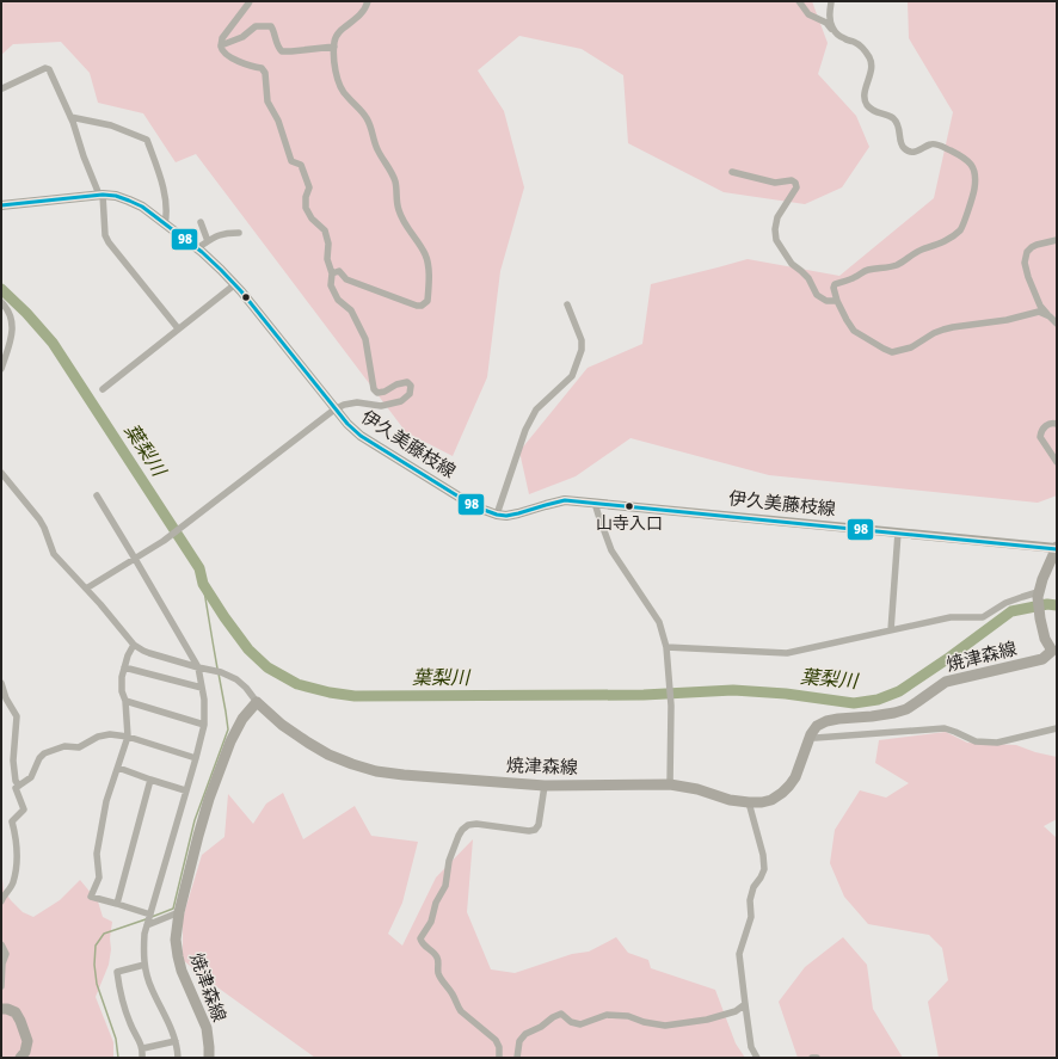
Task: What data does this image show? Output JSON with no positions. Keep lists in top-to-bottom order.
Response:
{
  "streets": {
    "main road": ["伊久美藤枝線", "焼津森線"]
  },
  "crossings": [
    ["伊久美藤枝線", "焼津森線"]
  ],
  "water": ["葉梨川"],
  "places": ["山寺入口"],
  "lines": ["transit line 98"]
}
